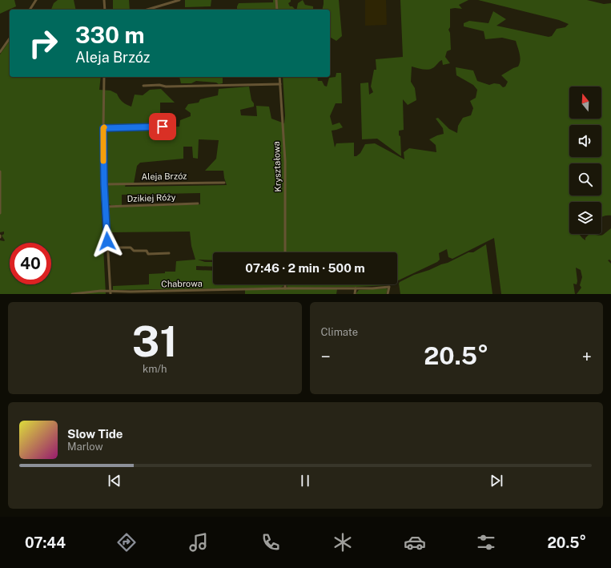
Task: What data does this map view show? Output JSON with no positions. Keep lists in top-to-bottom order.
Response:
{
  "streets": {
    "street": [
      "Kryształowa",
      "Aleja Brzóz",
      "Dzikiej Róży",
      "Chabrowa"
    ]
  },
  "north": "top",
  "page": {
    "turn": ["330 m", "Aleja Brzóz"],
    "limit": "40",
    "trip": "07:46 · 2 min · 500 m",
    "tile": [
      ["31", "km/h"],
      "Climate"
    ],
    "heat": ["−", "20.5°", "+"],
    "song": ["Slow Tide", "Marlow"],
    "tabs": ["07:44", "20.5°"]
  }
}
